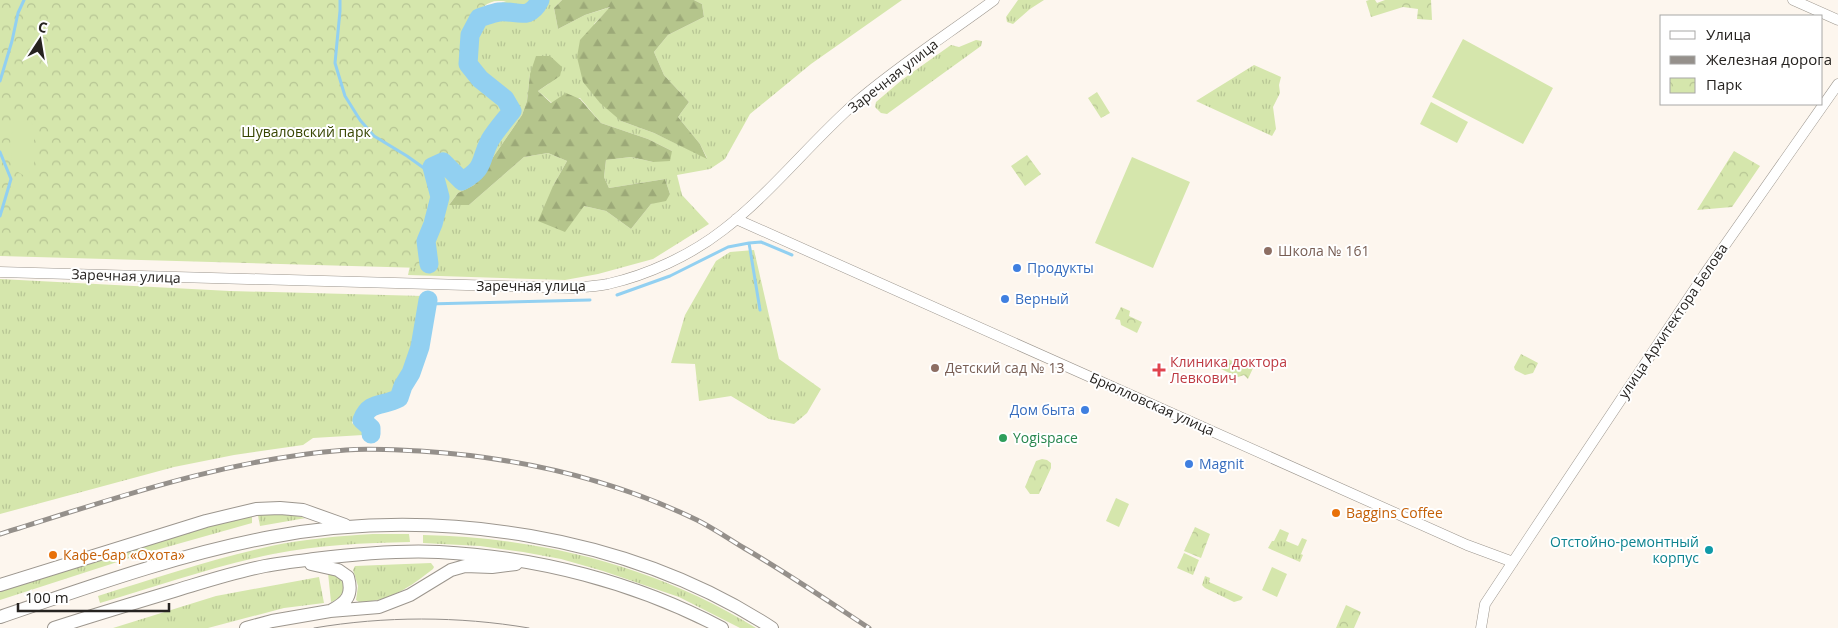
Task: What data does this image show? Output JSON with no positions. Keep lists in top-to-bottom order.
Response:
{
  "streets": {
    "street": ["Заречная улица", "улица Архитектора Белова", "Брюлловская улица"]
  },
  "crossings": [
    ["Заречная улица", "Брюлловская улица"],
    ["улица Архитектора Белова", "Брюлловская улица"]
  ],
  "parks": ["Шуваловский парк"],
  "places": {
    "other": [
      "Школа № 161",
      "Продукты",
      "Верный",
      "Детский сад № 13",
      "Дом быта",
      "Yogispace",
      "Magnit",
      "Baggins Coffee",
      "Отстойно-ремонтный корпус",
      "Кафе-бар «Охота»"
    ],
    "health": ["Клиника доктора Левкович"]
  },
  "legend": ["Улица", "Железная дорога", "Парк"],
  "scale_bar": "100 m",
  "north": "top"
}
